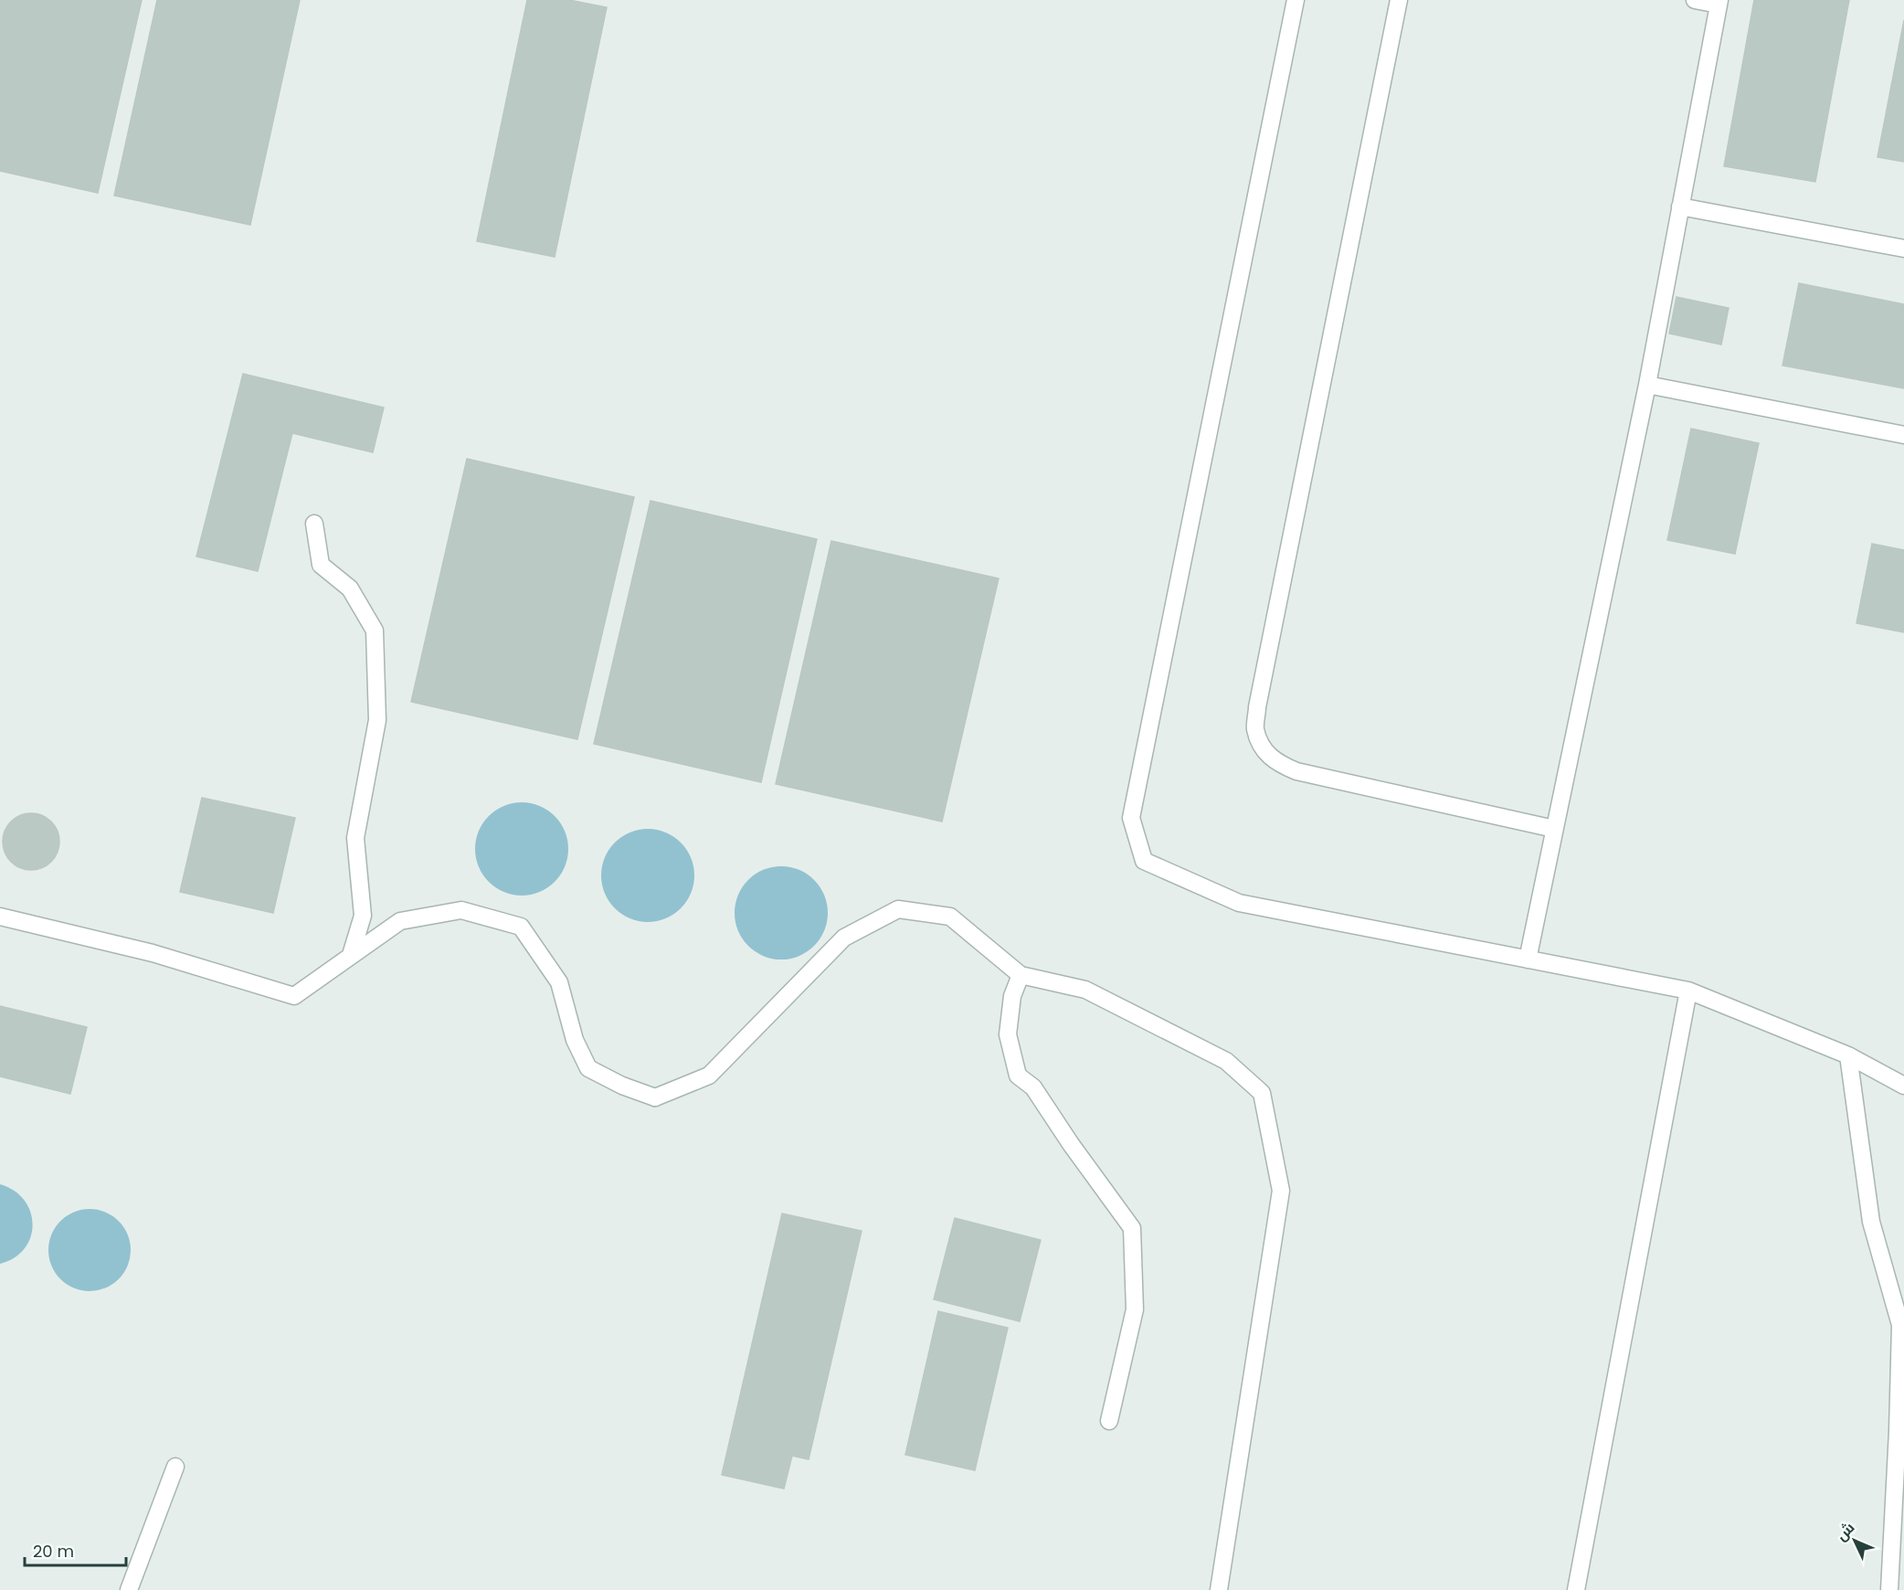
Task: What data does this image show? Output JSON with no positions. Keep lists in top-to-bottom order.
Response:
{
  "scale_bar": "20 m",
  "north": "top left"
}
